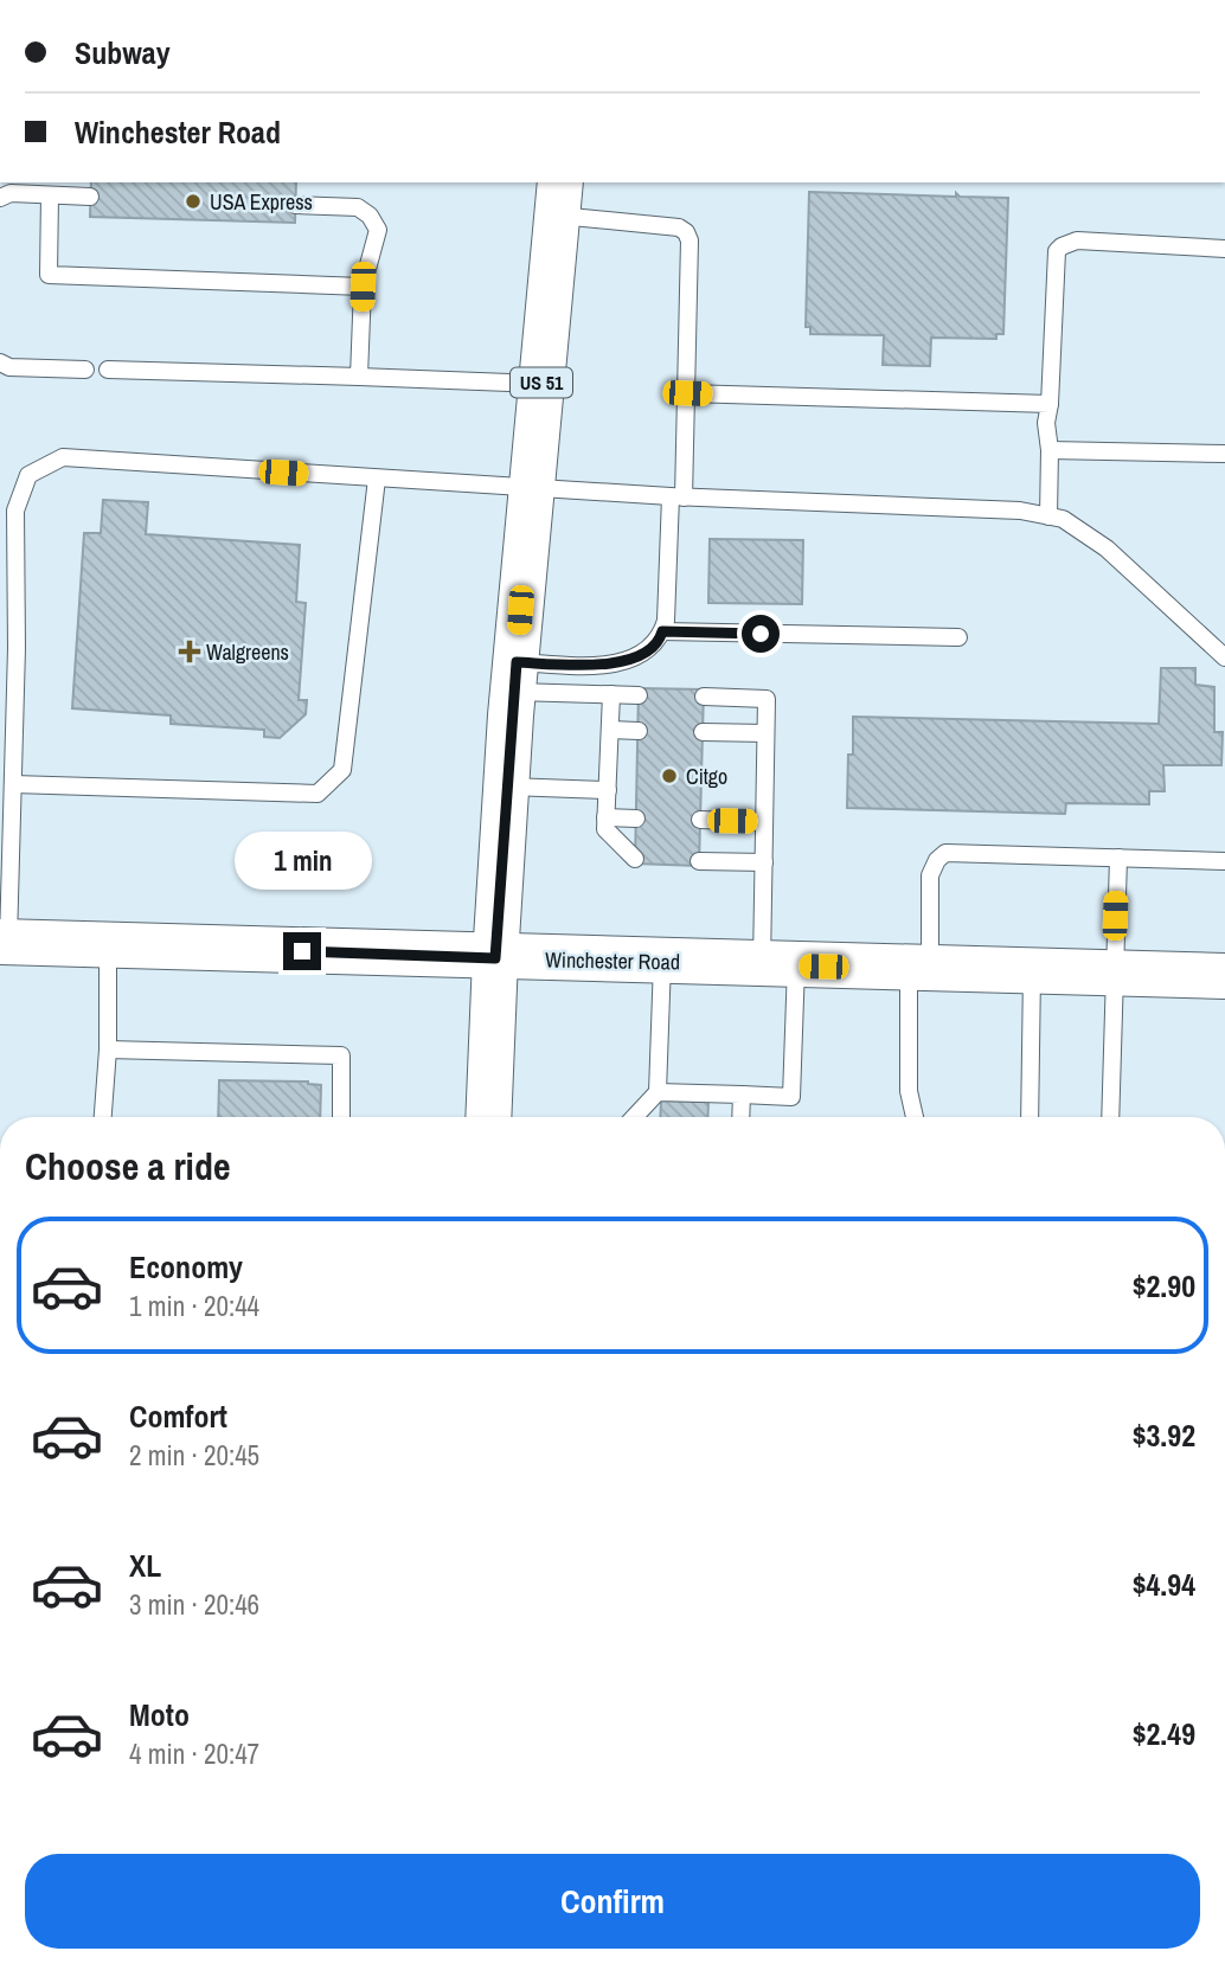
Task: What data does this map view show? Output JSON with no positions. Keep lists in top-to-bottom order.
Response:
{
  "streets": {
    "main road": ["US 51", "Winchester Road"]
  },
  "crossings": [
    ["US 51", "Winchester Road"]
  ],
  "places": {
    "other": ["USA Express", "Citgo"],
    "health": ["Walgreens"]
  },
  "page": {
    "banner": ["Subway", "Winchester Road"],
    "bubble": "1 min",
    "heading": "Choose a ride",
    "list": [
      {
        "name": "Economy",
        "note": "1 min · 20:44",
        "value": "$2.90"
      },
      {
        "name": "Comfort",
        "note": "2 min · 20:45",
        "value": "$3.92"
      },
      {
        "name": "XL",
        "note": "3 min · 20:46",
        "value": "$4.94"
      },
      {
        "name": "Moto",
        "note": "4 min · 20:47",
        "value": "$2.49"
      }
    ],
    "buttons": "Confirm"
  }
}
